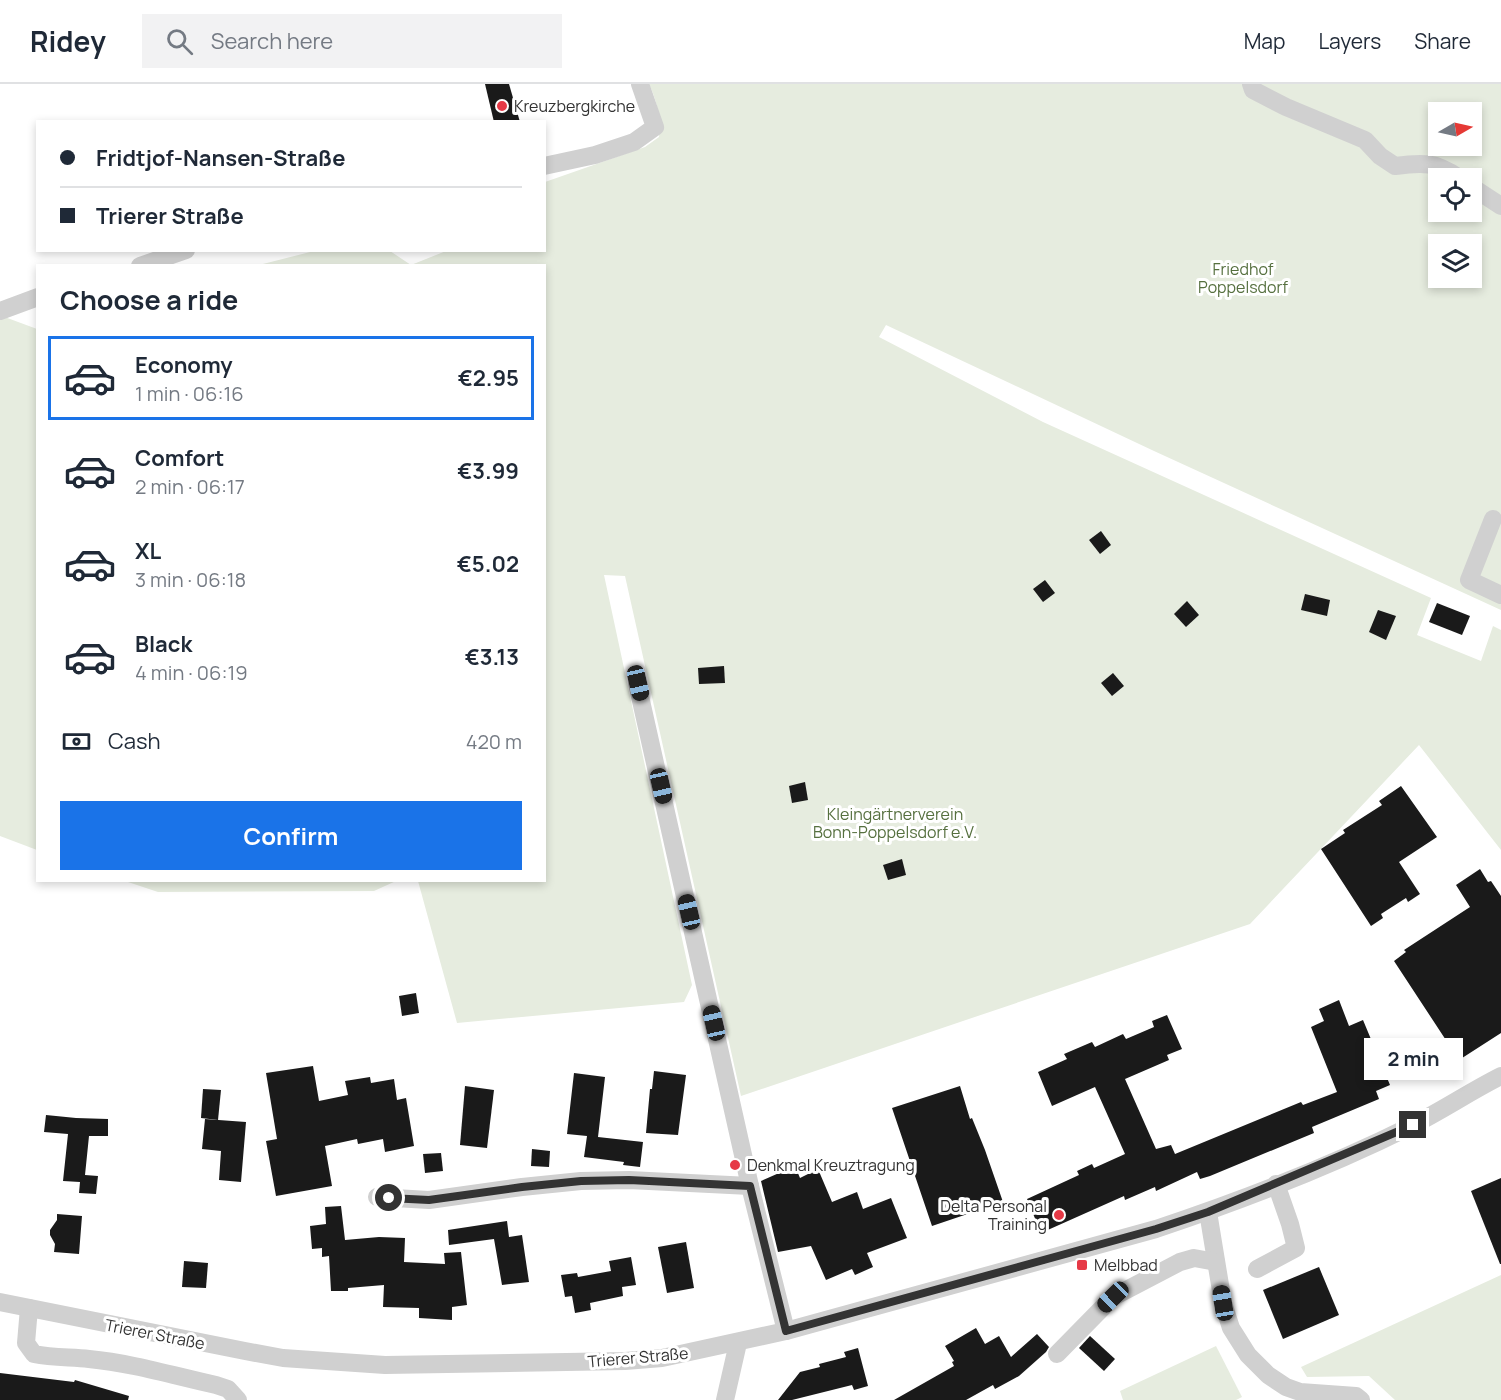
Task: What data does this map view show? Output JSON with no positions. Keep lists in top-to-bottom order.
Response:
{
  "streets": {
    "street": ["Trierer Straße"]
  },
  "parks": ["Friedhof Poppelsdorf", "Kleingärtnerverein Bonn-Poppelsdorf e.V."],
  "places": {
    "other": ["Kreuzbergkirche", "Denkmal Kreuztragung", "Delta Personal Training"],
    "transit": ["Melbbad"]
  },
  "north": "right",
  "page": {
    "header": "Ridey",
    "search": "Search here",
    "nav": ["Map", "Layers", "Share"],
    "banner": ["Fridtjof-Nansen-Straße", "Trierer Straße"],
    "heading": "Choose a ride",
    "list": [
      {
        "name": "Economy",
        "note": "1 min · 06:16",
        "value": "€2.95"
      },
      {
        "name": "Comfort",
        "note": "2 min · 06:17",
        "value": "€3.99"
      },
      {
        "name": "XL",
        "note": "3 min · 06:18",
        "value": "€5.02"
      },
      {
        "name": "Black",
        "note": "4 min · 06:19",
        "value": "€3.13"
      }
    ],
    "pay": ["Cash", "420 m"],
    "buttons": "Confirm",
    "bubble": "2 min"
  }
}
